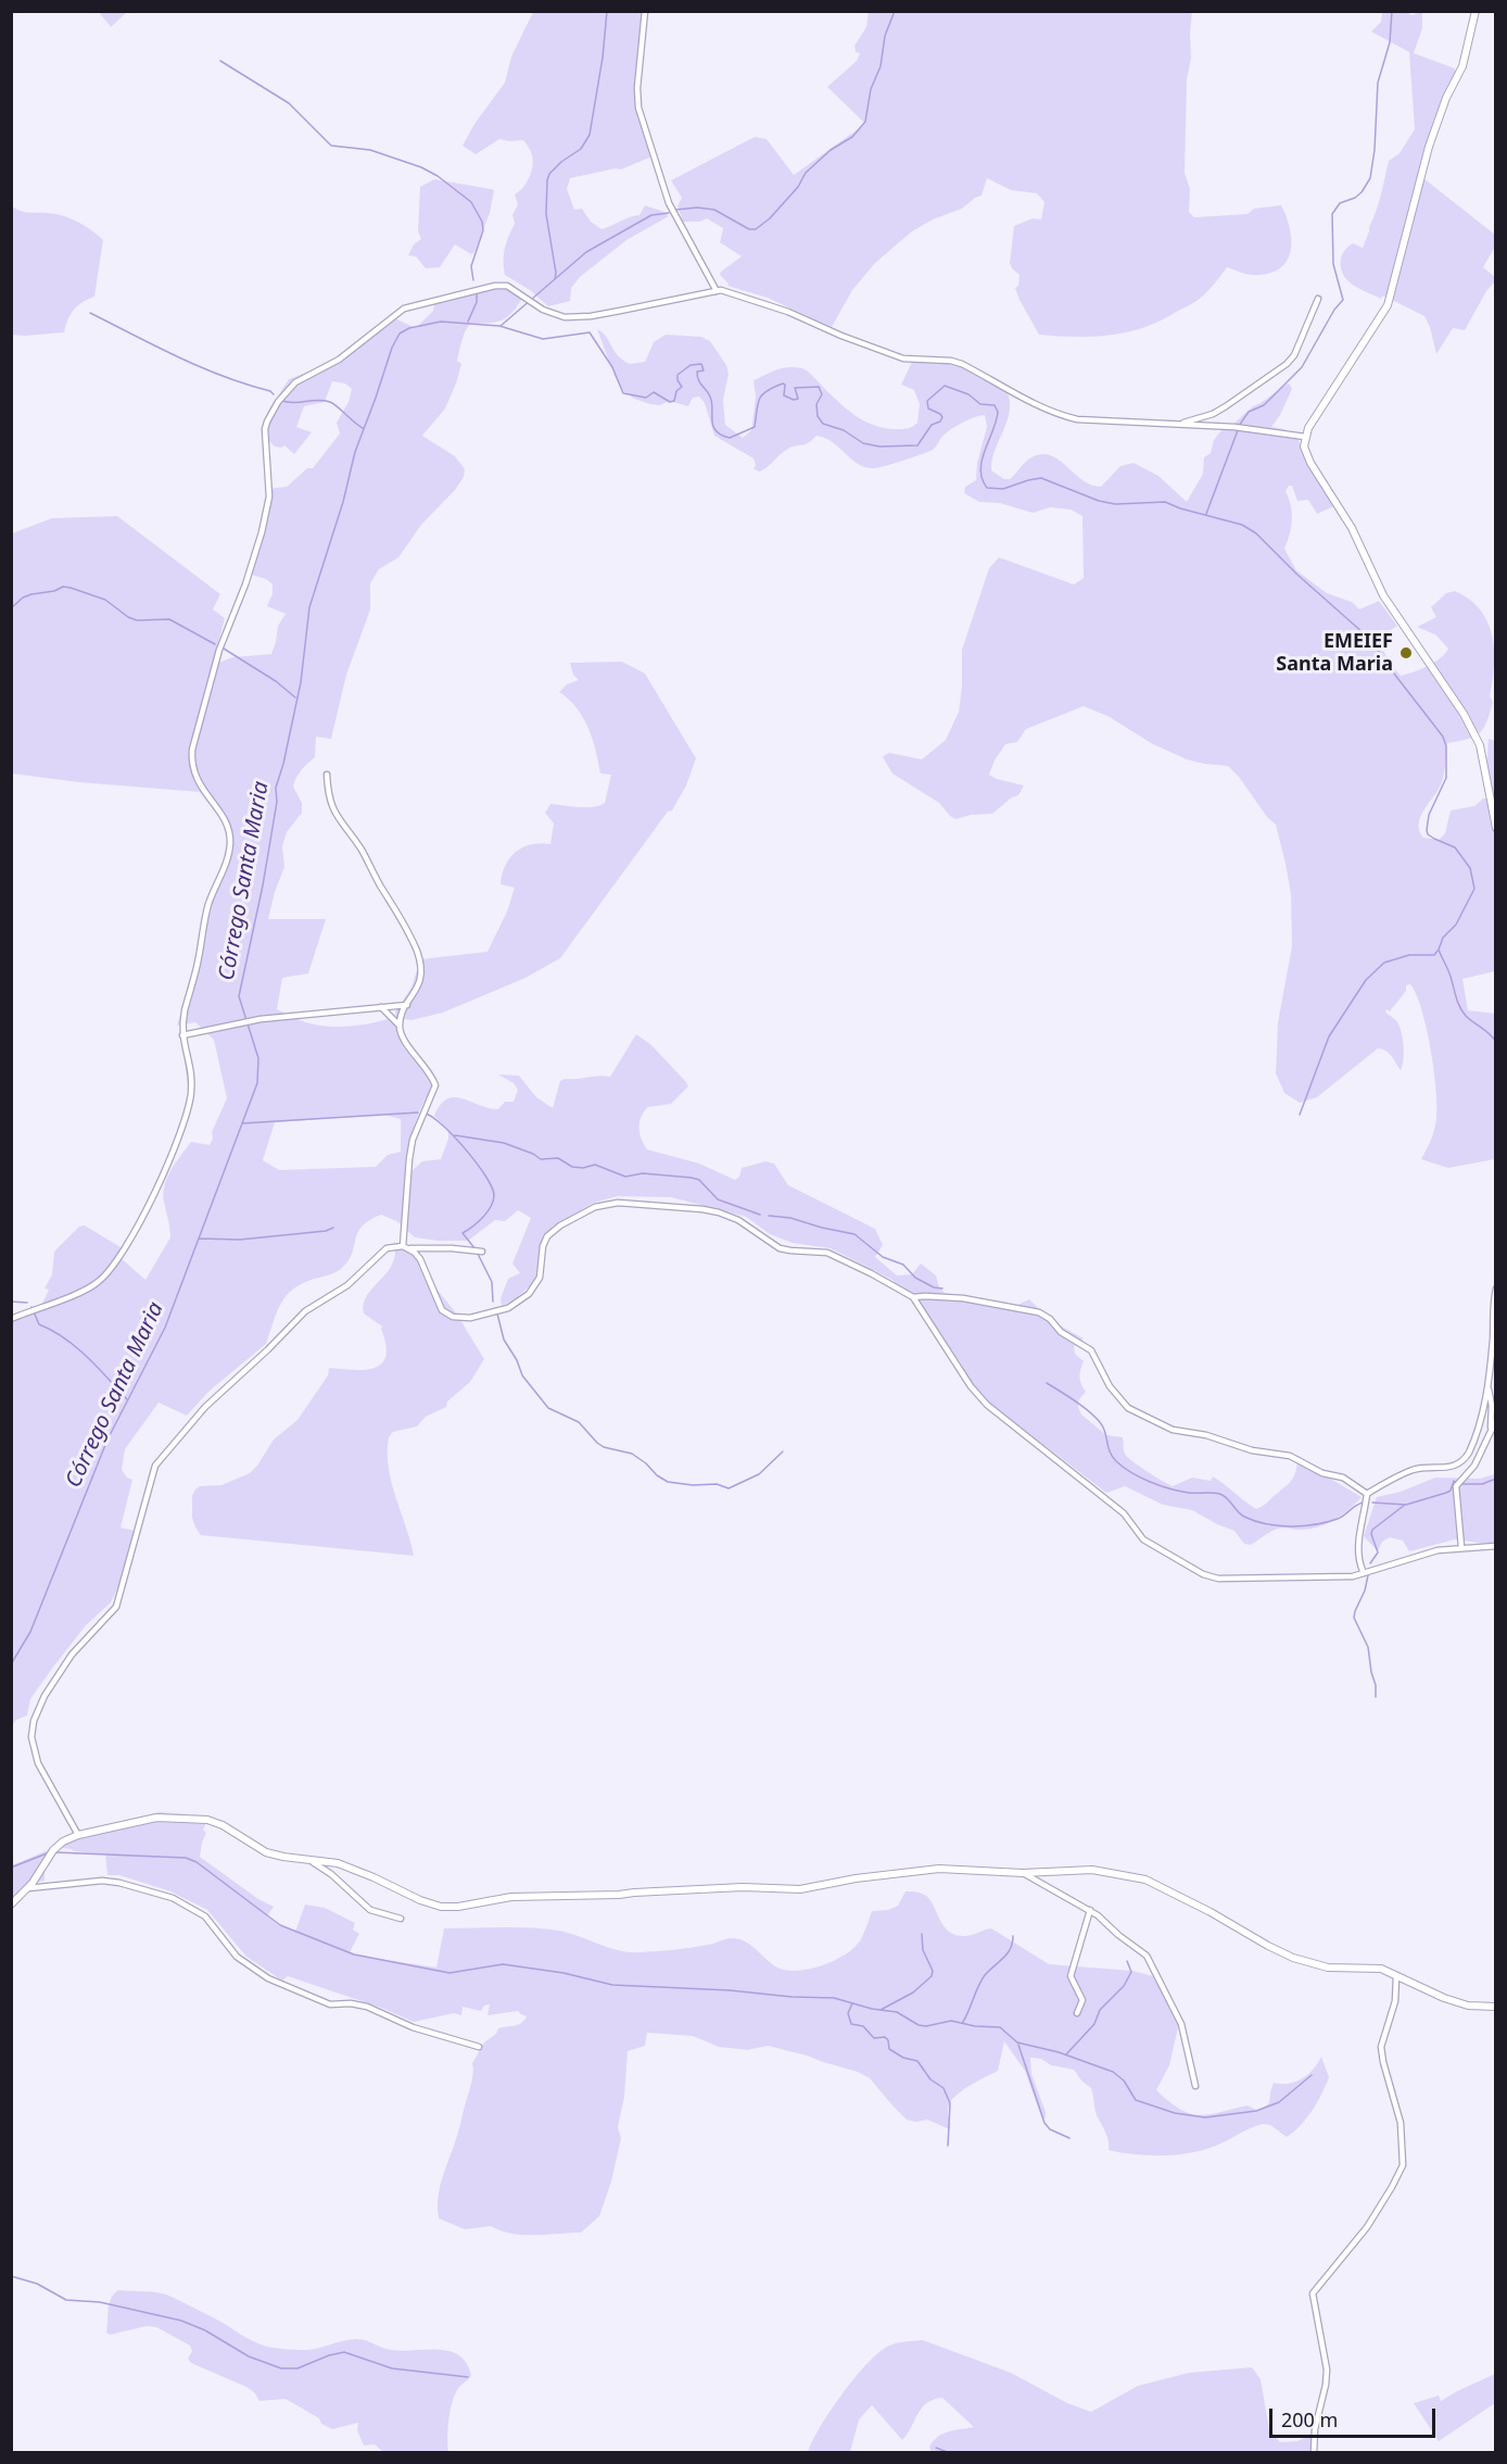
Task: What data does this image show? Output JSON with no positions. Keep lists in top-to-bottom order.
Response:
{
  "water": ["Córrego Santa Maria"],
  "places": ["EMEIEF Santa Maria"],
  "scale_bar": "200 m"
}
